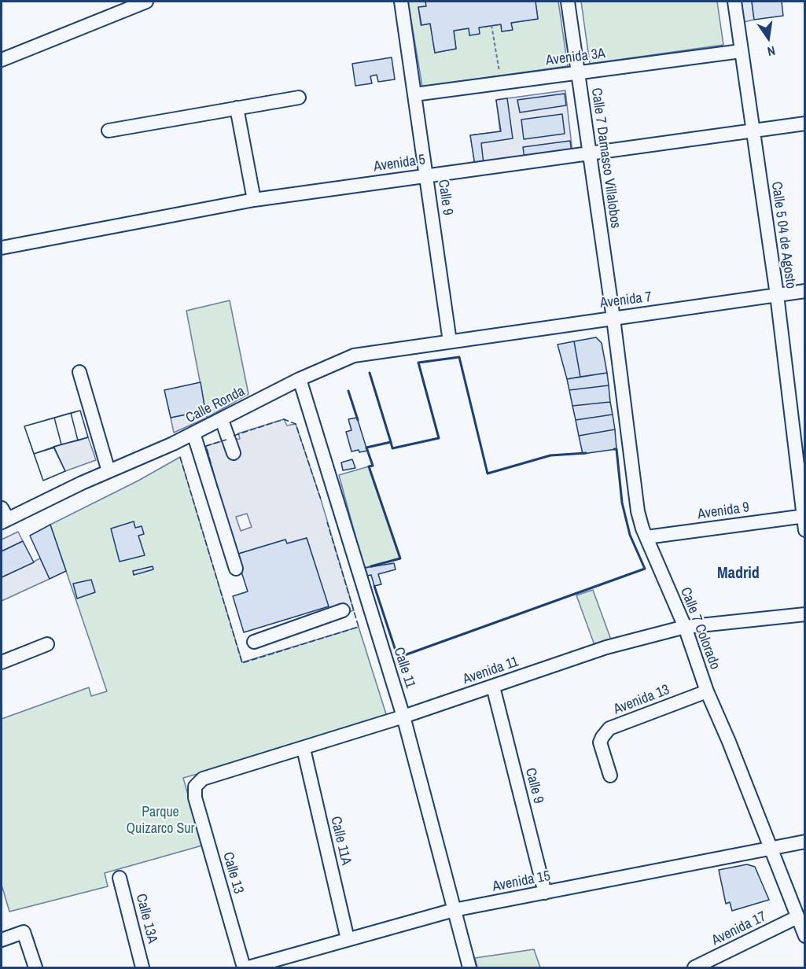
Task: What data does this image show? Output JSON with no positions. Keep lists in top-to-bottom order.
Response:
{
  "streets": {
    "street": [
      "Avenida 3A",
      "Calle 7 Damasco Villalobos",
      "Avenida 5",
      "Calle 9",
      "Calle 5 04 de Agosto",
      "Avenida 7",
      "Calle Ronda",
      "Avenida 9",
      "Calle 7 Colorado",
      "Calle 11",
      "Avenida 11",
      "Avenida 13",
      "Calle 11A",
      "Calle 13",
      "Avenida 15",
      "Calle 13A",
      "Avenida 17"
    ]
  },
  "crossings": [
    ["Avenida 3A", "Calle 7 Damasco Villalobos"],
    ["Avenida 3A", "Calle 9"],
    ["Avenida 3A", "Calle 5 04 de Agosto"],
    ["Calle 7 Damasco Villalobos", "Avenida 5"],
    ["Calle 7 Damasco Villalobos", "Avenida 7"],
    ["Calle 7 Damasco Villalobos", "Calle 7 Colorado"],
    ["Avenida 5", "Calle 9"],
    ["Avenida 5", "Calle 5 04 de Agosto"],
    ["Calle 9", "Avenida 7"],
    ["Calle 9", "Calle Ronda"],
    ["Calle 9", "Avenida 11"],
    ["Calle 9", "Avenida 15"],
    ["Calle 5 04 de Agosto", "Avenida 7"],
    ["Calle 5 04 de Agosto", "Avenida 9"],
    ["Avenida 7", "Calle Ronda"],
    ["Avenida 7", "Calle 7 Colorado"],
    ["Calle Ronda", "Calle 11"],
    ["Avenida 9", "Calle 7 Colorado"],
    ["Calle 7 Colorado", "Avenida 11"],
    ["Calle 7 Colorado", "Avenida 13"],
    ["Calle 7 Colorado", "Avenida 15"],
    ["Calle 7 Colorado", "Avenida 17"],
    ["Calle 11", "Avenida 11"],
    ["Calle 11", "Avenida 15"],
    ["Avenida 11", "Calle 11A"],
    ["Avenida 11", "Calle 13"],
    ["Calle 11A", "Avenida 15"]
  ],
  "districts": ["Madrid"],
  "parks": ["Parque Quizarco Sur"],
  "north": "bottom"
}
